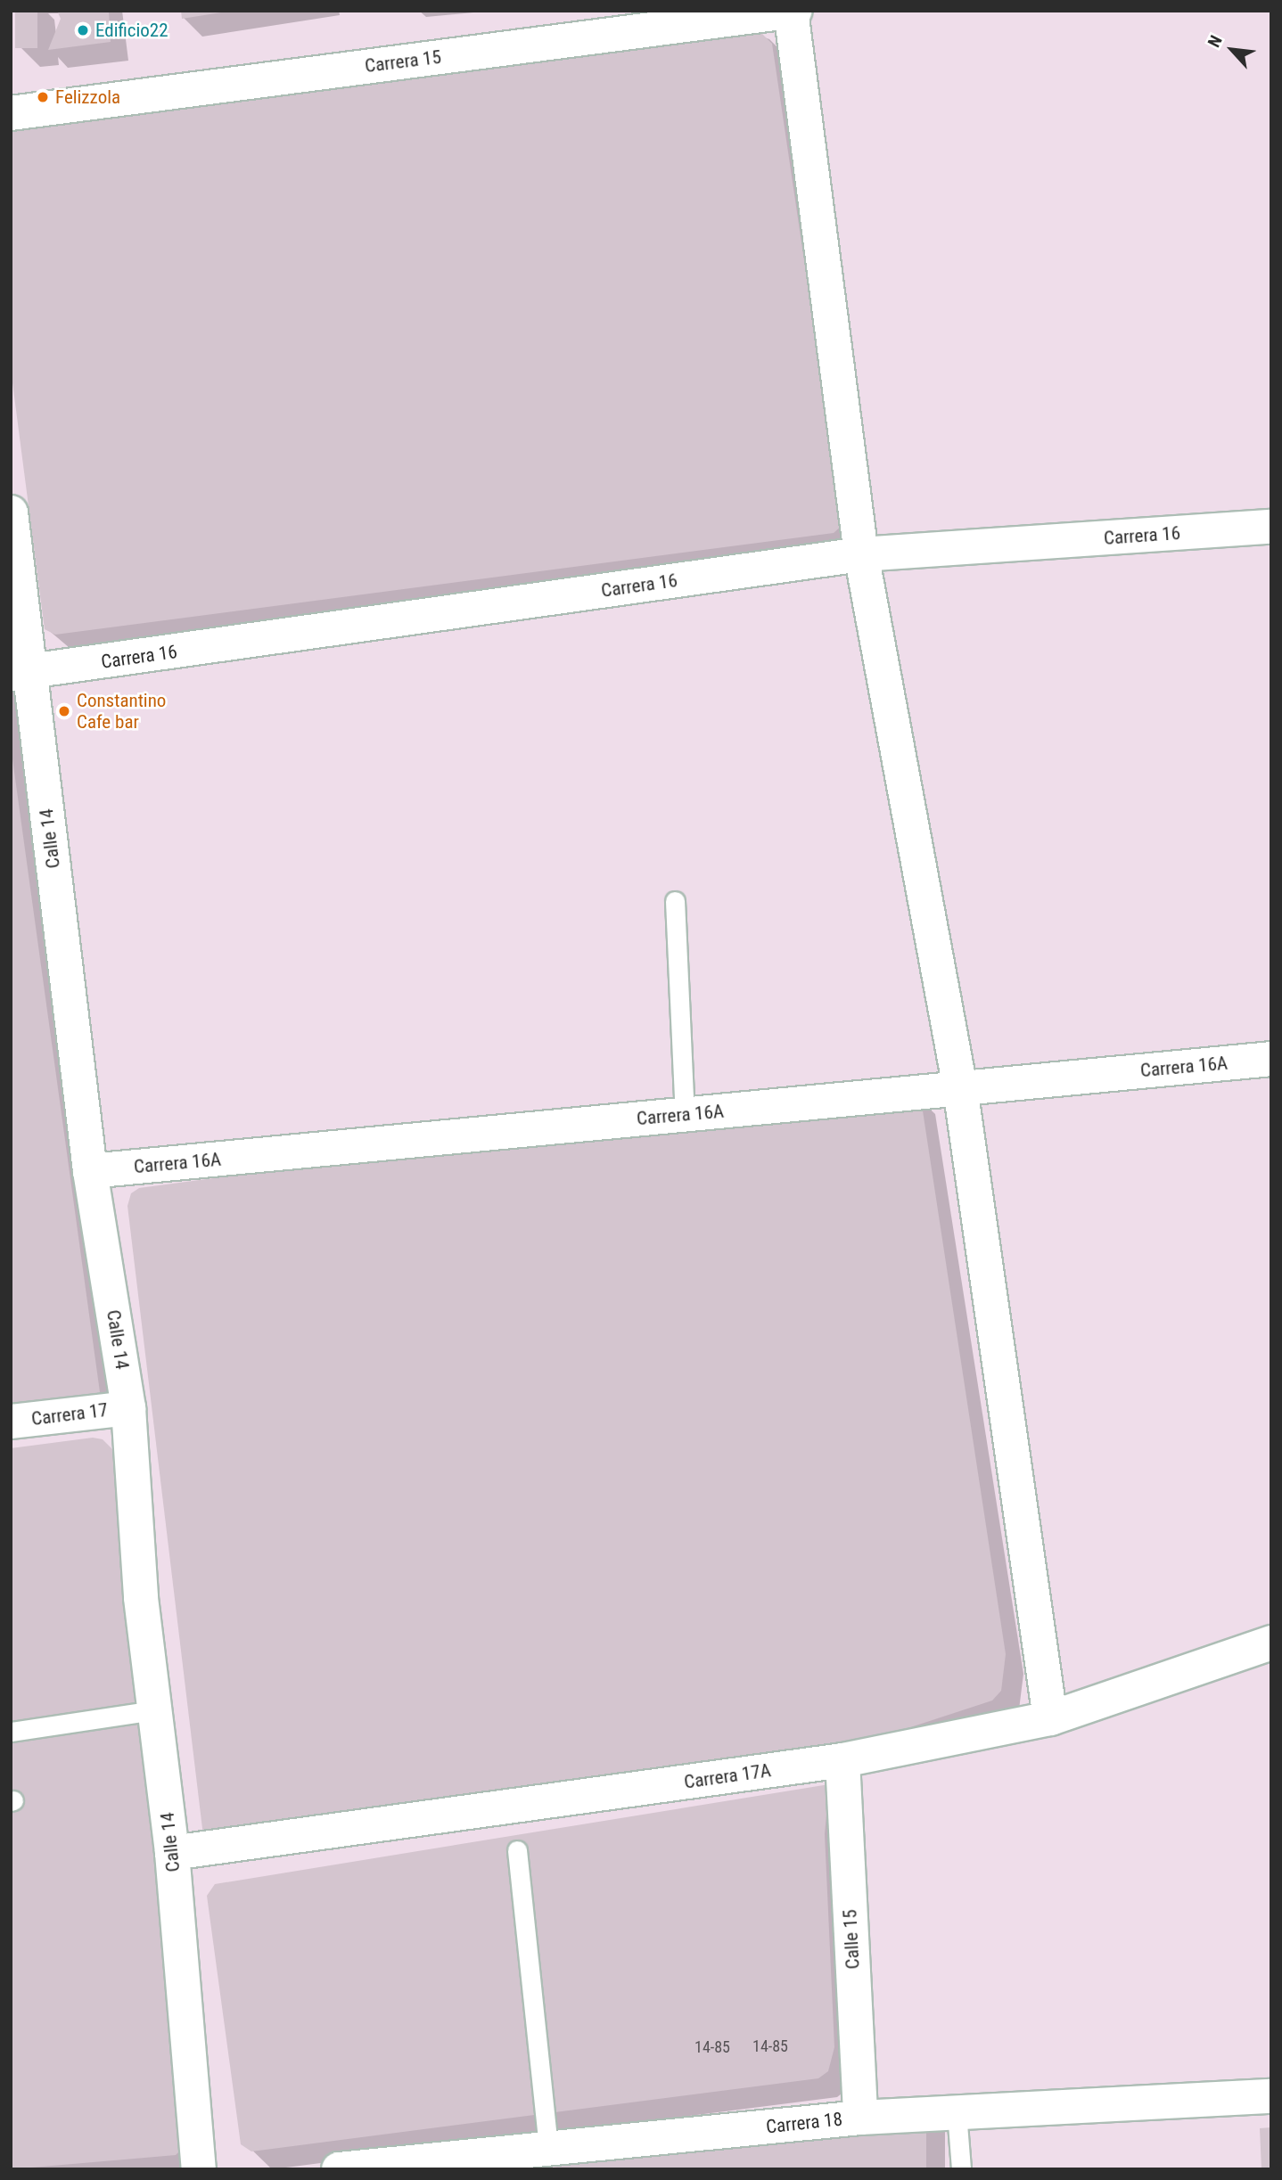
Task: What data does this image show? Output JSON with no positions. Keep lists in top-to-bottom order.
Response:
{
  "streets": {
    "street": [
      "Carrera 15",
      "Carrera 16",
      "Calle 14",
      "Carrera 16A",
      "Carrera 17",
      "Carrera 17A",
      "Calle 15",
      "Carrera 18"
    ]
  },
  "crossings": [
    ["Carrera 16", "Calle 14"],
    ["Calle 14", "Carrera 16A"],
    ["Calle 14", "Carrera 17"],
    ["Calle 14", "Carrera 17A"],
    ["Carrera 17A", "Calle 15"],
    ["Calle 15", "Carrera 18"]
  ],
  "places": ["Edificio22", "Felizzola", "Constantino Cafe bar"],
  "house_numbers": ["14-85", "14-85"],
  "north": "top left"
}
